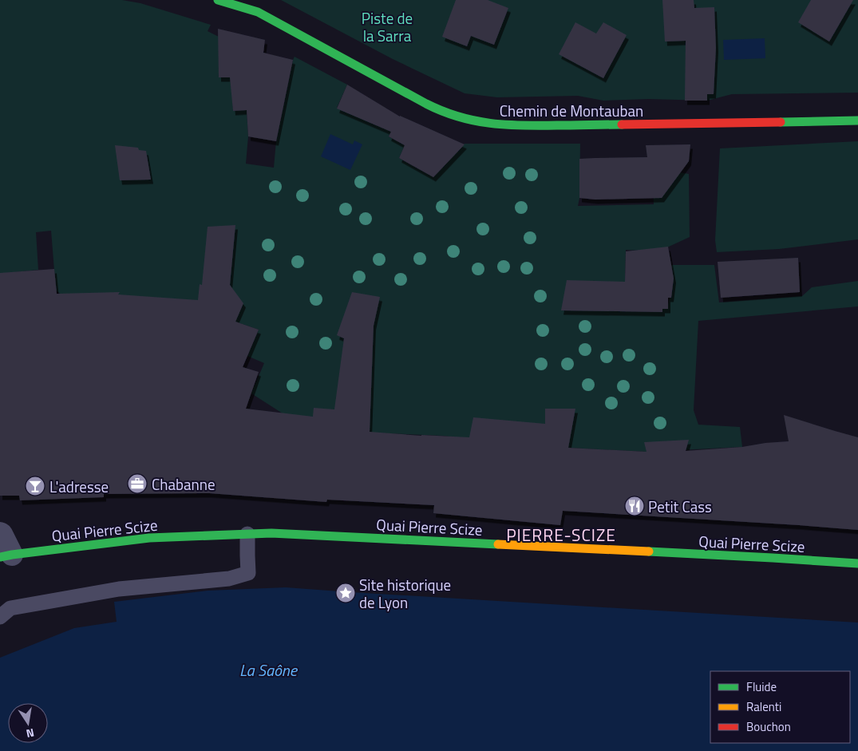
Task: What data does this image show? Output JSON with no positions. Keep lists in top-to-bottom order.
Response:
{
  "streets": {
    "main road": ["Chemin de Montauban", "Quai Pierre Scize"]
  },
  "districts": ["PIERRE-SCIZE"],
  "water": ["La Saône"],
  "parks": ["Piste de la Sarra"],
  "places": {
    "office": ["Chabanne"],
    "bar": ["L'adresse"],
    "restaurant": ["Petit Cass"],
    "place": ["Site historique de Lyon"]
  },
  "legend": ["Fluide", "Ralenti", "Bouchon"],
  "north": "bottom"
}
